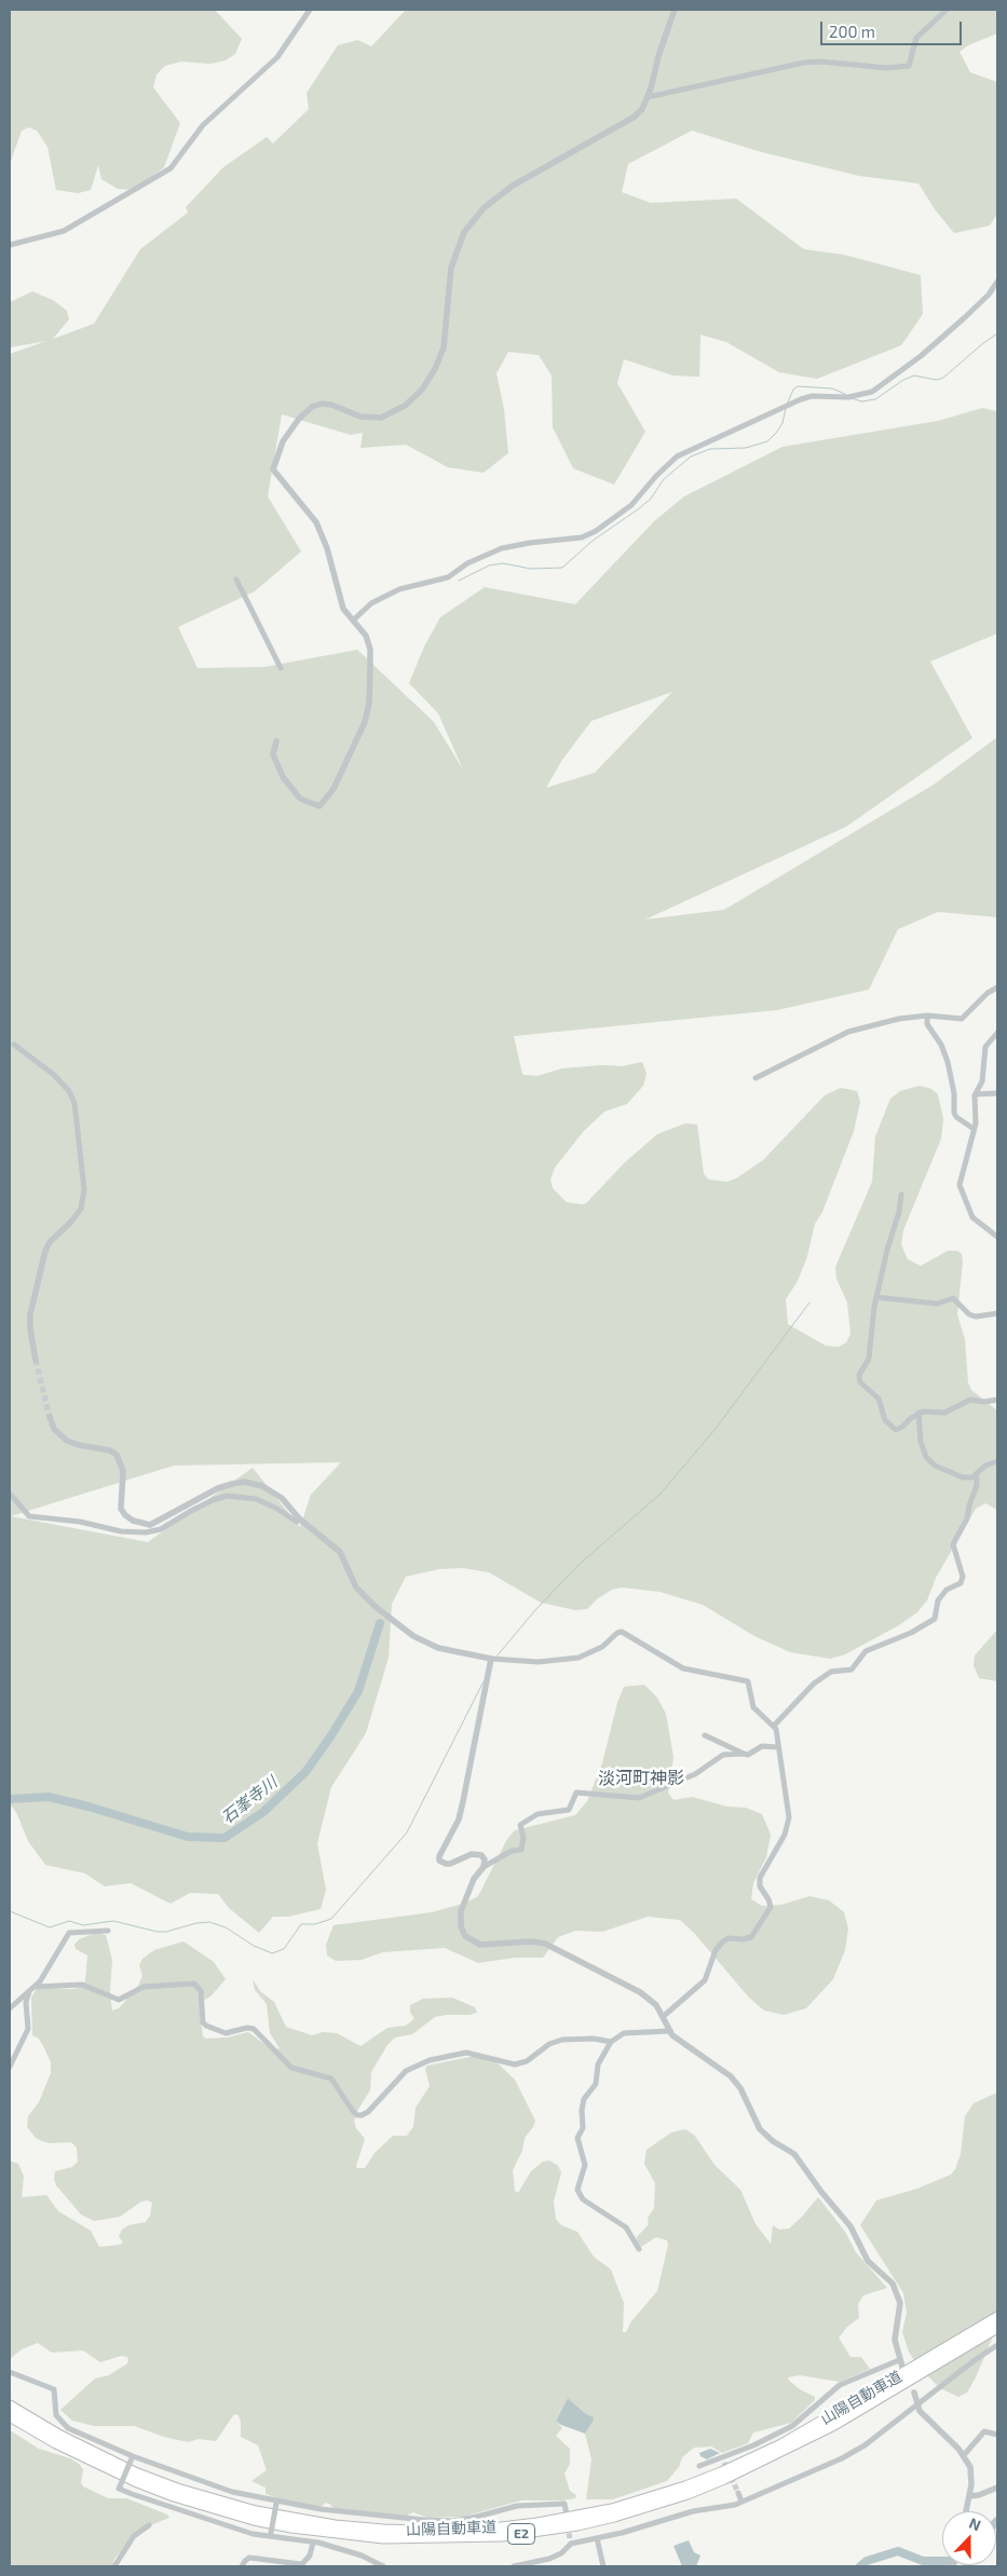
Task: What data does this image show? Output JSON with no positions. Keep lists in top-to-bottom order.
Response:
{
  "streets": {
    "highway": ["山陽自動車道", "E2"]
  },
  "districts": ["淡河町神影"],
  "water": ["石峯寺川"],
  "scale_bar": "200 m",
  "north": "top"
}
